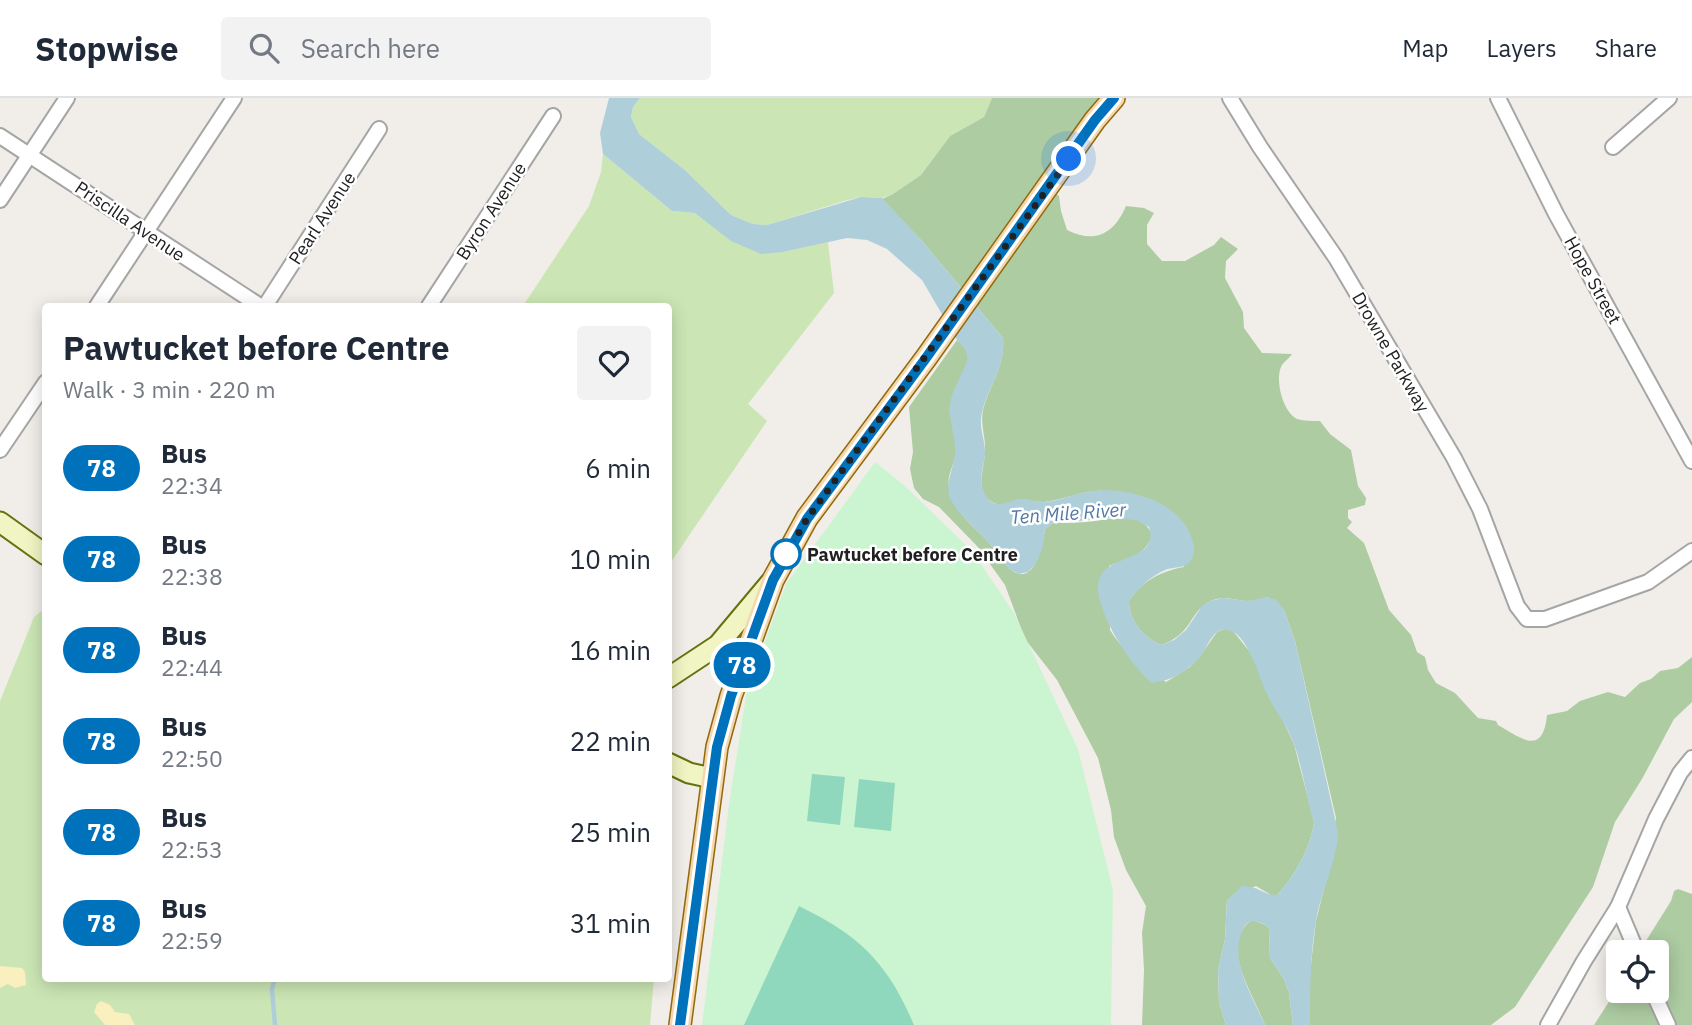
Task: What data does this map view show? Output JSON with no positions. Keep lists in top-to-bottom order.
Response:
{
  "streets": {
    "street": [
      "Byron Avenue",
      "Pearl Avenue",
      "Priscilla Avenue",
      "Hope Street",
      "Drowne Parkway"
    ]
  },
  "water": ["Ten Mile River"],
  "places": ["Pawtucket before Centre"],
  "lines": ["bus line 78"],
  "page": {
    "header": "Stopwise",
    "search": "Search here",
    "nav": ["Map", "Layers", "Share"],
    "on_map": "78",
    "heading": ["Pawtucket before Centre", "Walk · 3 min · 220 m"],
    "list": [
      {
        "mark": "78",
        "name": "Bus",
        "note": "22:34",
        "value": "6 min"
      },
      {
        "mark": "78",
        "name": "Bus",
        "note": "22:38",
        "value": "10 min"
      },
      {
        "mark": "78",
        "name": "Bus",
        "note": "22:44",
        "value": "16 min"
      },
      {
        "mark": "78",
        "name": "Bus",
        "note": "22:50",
        "value": "22 min"
      },
      {
        "mark": "78",
        "name": "Bus",
        "note": "22:53",
        "value": "25 min"
      },
      {
        "mark": "78",
        "name": "Bus",
        "note": "22:59",
        "value": "31 min"
      }
    ]
  }
}
